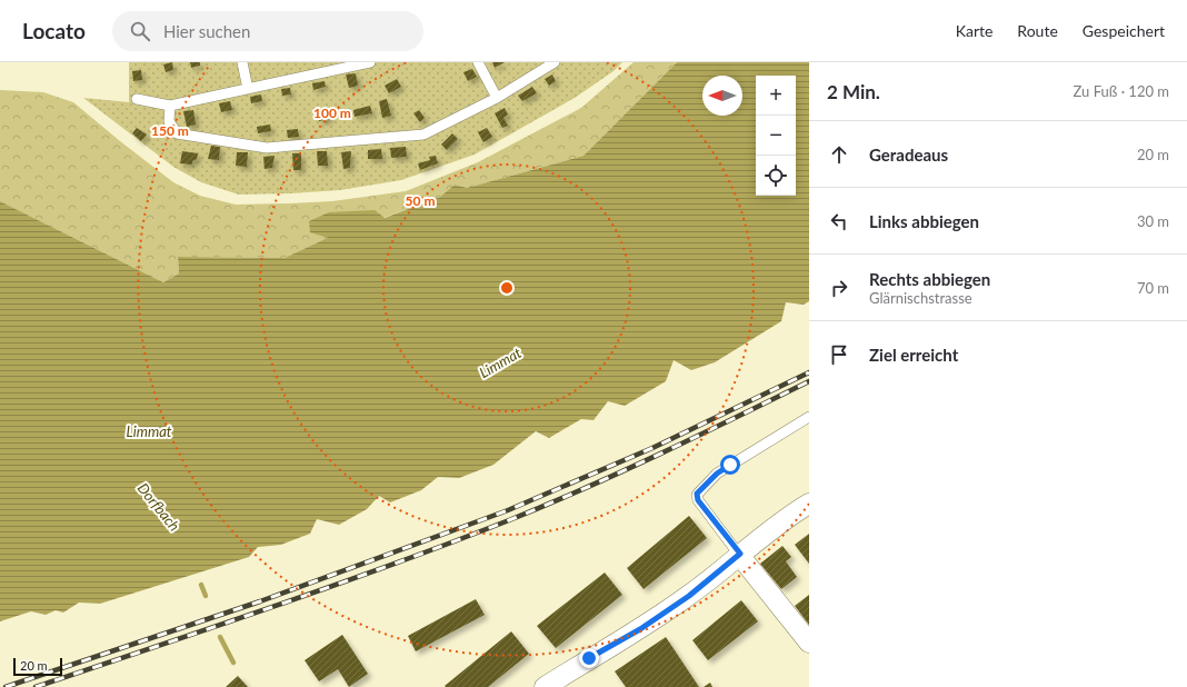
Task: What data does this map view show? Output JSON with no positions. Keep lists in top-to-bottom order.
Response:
{
  "water": ["Limmat", "Dorfbach"],
  "scale_bar": "20 m",
  "north": "left",
  "page": {
    "header": "Locato",
    "search": "Hier suchen",
    "nav": ["Karte", "Route", "Gespeichert"],
    "heading": ["2 Min.", "Zu Fuß · 120 m"],
    "map_buttons": ["+", "−"],
    "list": [
      ["Geradeaus", "20 m"],
      ["Links abbiegen", "30 m"],
      ["Rechts abbiegen", "Glärnischstrasse", "70 m"],
      "Ziel erreicht"
    ],
    "scale": "20 m"
  },
  "rings": ["100 m", "150 m", "50 m"]
}
